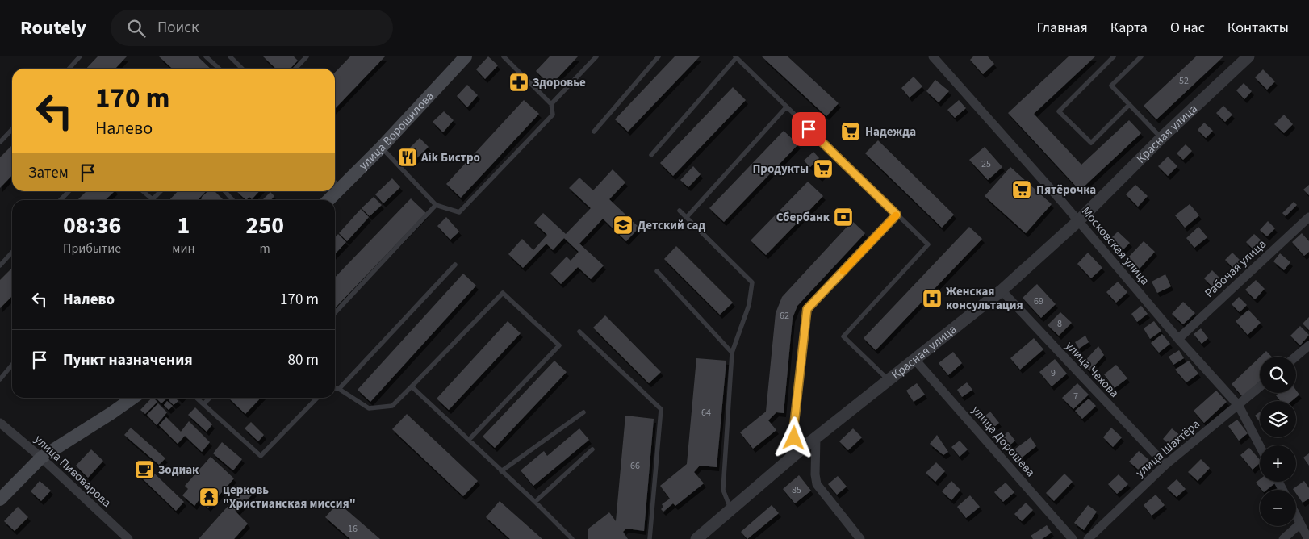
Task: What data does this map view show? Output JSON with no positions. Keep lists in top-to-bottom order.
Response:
{
  "streets": {
    "main road": ["улица Ворошилова"],
    "street": [
      "Красная улица",
      "Московская улица",
      "Рабочая улица",
      "улица Чехова",
      "улица Дорошева",
      "улица Шахтёра",
      "улица Пивоварова"
    ]
  },
  "crossings": [
    ["Красная улица", "Московская улица"],
    ["Красная улица", "улица Чехова"],
    ["Красная улица", "улица Дорошева"],
    ["Московская улица", "Рабочая улица"],
    ["Московская улица", "улица Шахтёра"],
    ["улица Чехова", "улица Шахтёра"]
  ],
  "places": {
    "pharmacy": ["Здоровье"],
    "supermarket": ["Надежда", "Продукты", "Пятёрочка"],
    "restaurant": ["Aik Бистро"],
    "bank": ["Сбербанк"],
    "school or university": ["Детский сад"],
    "hospital": ["Женская консультация"],
    "cafe": ["Зодиак"],
    "temple": ["церковь \"Христианская миссия\""]
  },
  "house_numbers": [
    "52",
    "25",
    "69",
    "62",
    "8",
    "9",
    "7",
    "64",
    "66",
    "85",
    "16"
  ],
  "page": {
    "header": "Routely",
    "search": "Поиск",
    "nav": [
      "Главная",
      "Карта",
      "О нас",
      "Контакты"
    ],
    "turn": ["170 m", "Налево"],
    "then": "Затем",
    "eta": [
      "08:36",
      "Прибытие",
      "1",
      "мин",
      "250",
      "m"
    ],
    "list": [
      {
        "name": "Налево",
        "value": "170 m"
      },
      {
        "name": "Пункт назначения",
        "value": "80 m"
      }
    ],
    "map_buttons": ["+", "−"]
  }
}
